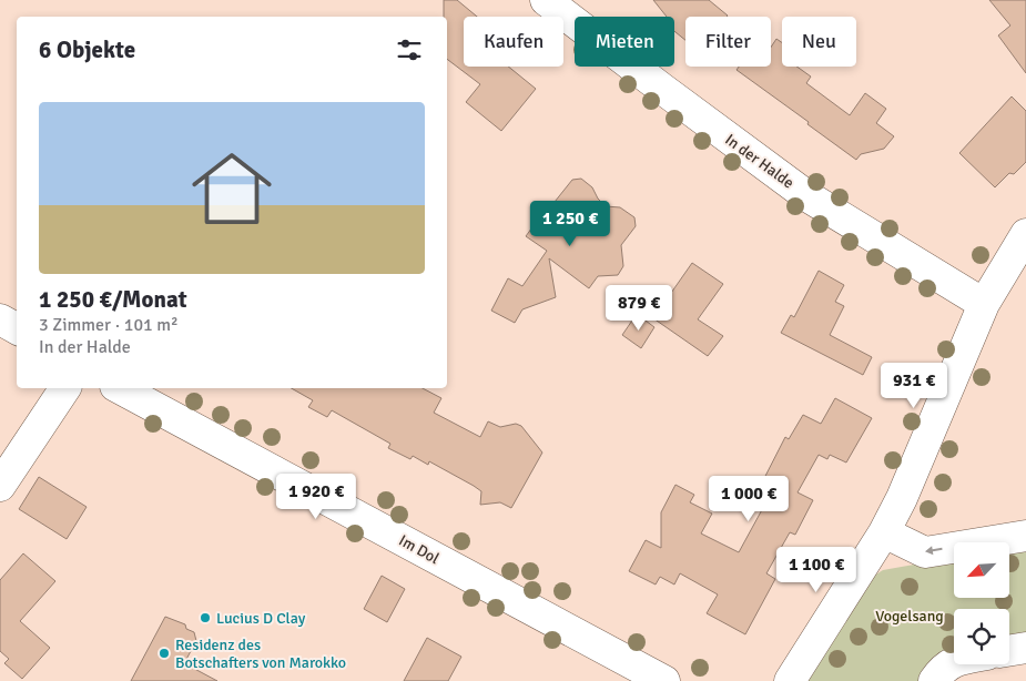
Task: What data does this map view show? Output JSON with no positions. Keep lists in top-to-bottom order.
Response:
{
  "streets": {
    "street": ["In der Halde", "Im Dol"]
  },
  "parks": ["Vogelsang"],
  "places": ["Lucius D Clay", "Residenz des Botschafters von Marokko"],
  "north": "bottom left",
  "page": {
    "chip": [
      "Kaufen",
      "Mieten",
      "Filter",
      "Neu"
    ],
    "heading": "6 Objekte",
    "list": [
      {
        "name": "1 250 €/Monat",
        "note": "3 Zimmer · 101 m² · In der Halde"
      }
    ],
    "price": [
      "1 250 €",
      "879 €",
      "931 €",
      "1 920 €",
      "1 000 €",
      "1 100 €"
    ]
  }
}
